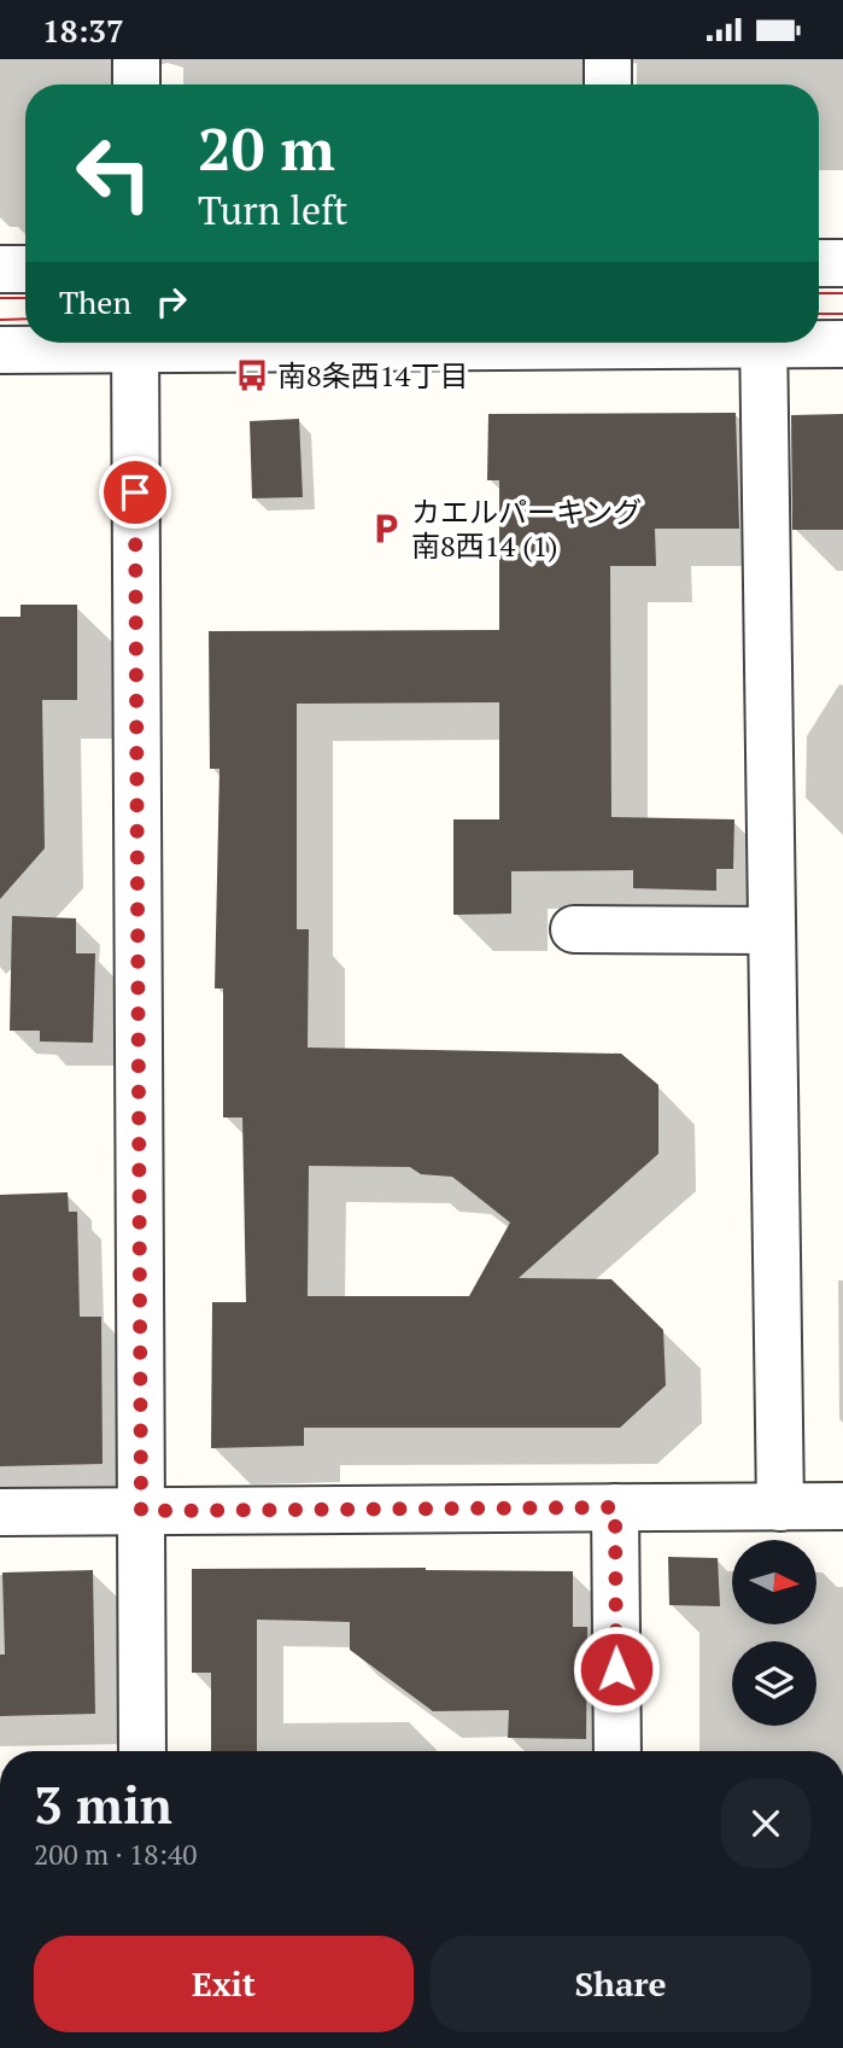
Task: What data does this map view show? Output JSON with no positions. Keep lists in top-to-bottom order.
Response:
{
  "places": {
    "bus stop": ["南8条西14丁目"],
    "parking": ["カエルパーキング 南8西14 (1)"]
  },
  "north": "right",
  "page": {
    "status": "18:37",
    "turn": ["20 m", "Turn left"],
    "then": "Then",
    "heading": ["3 min", "200 m · 18:40"],
    "buttons": ["Exit", "Share"]
  }
}
